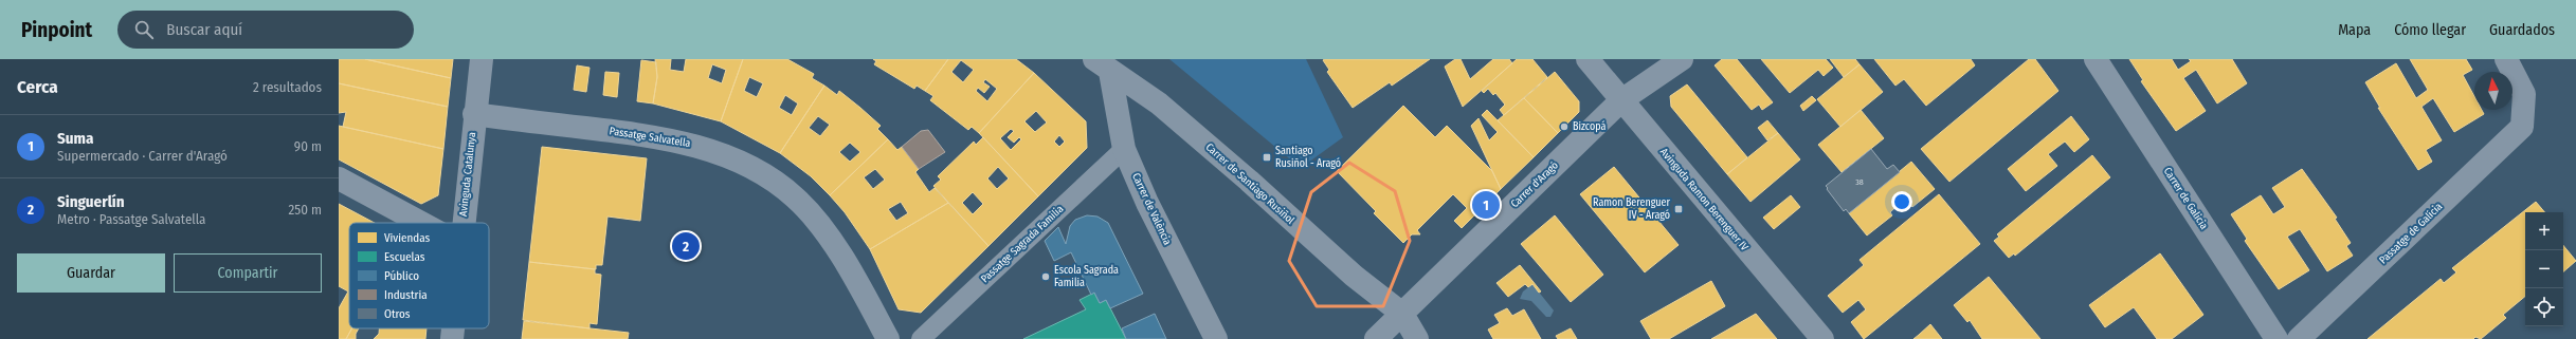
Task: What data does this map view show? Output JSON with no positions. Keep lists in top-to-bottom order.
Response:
{
  "streets": {
    "street": [
      "Passatge Salvatella",
      "Avinguda Catalunya",
      "Carrer de Santiago Rusiñol",
      "Carrer d'Aragó",
      "Carrer de Galicia",
      "Avinguda Ramon Berenguer IV",
      "Carrer de València",
      "Passatge de Galícia",
      "Passatge Sagrada Familia"
    ]
  },
  "crossings": [
    ["Passatge Salvatella", "Avinguda Catalunya"],
    ["Carrer de Santiago Rusiñol", "Carrer d'Aragó"],
    ["Carrer de Santiago Rusiñol", "Carrer de València"],
    ["Carrer d'Aragó", "Avinguda Ramon Berenguer IV"],
    ["Carrer de València", "Passatge Sagrada Familia"]
  ],
  "places": {
    "other": ["Bizcopá", "Escola Sagrada Familia"],
    "transit": ["Santiago Rusiñol - Aragó", "Ramon Berenguer IV - Aragó"]
  },
  "house_numbers": ["38"],
  "legend": [
    "Viviendas",
    "Escuelas",
    "Público",
    "Industria",
    "Otros"
  ],
  "north": "top",
  "page": {
    "header": "Pinpoint",
    "search": "Buscar aquí",
    "nav": ["Mapa", "Cómo llegar", "Guardados"],
    "heading": ["Cerca", "2 resultados"],
    "list": [
      {
        "mark": "1",
        "name": "Suma",
        "note": "Supermercado · Carrer d'Aragó",
        "value": "90 m"
      },
      {
        "mark": "2",
        "name": "Singuerlín",
        "note": "Metro · Passatge Salvatella",
        "value": "250 m"
      }
    ],
    "pins": ["1", "2"],
    "map_buttons": ["+", "−"],
    "buttons": ["Guardar", "Compartir"]
  }
}
